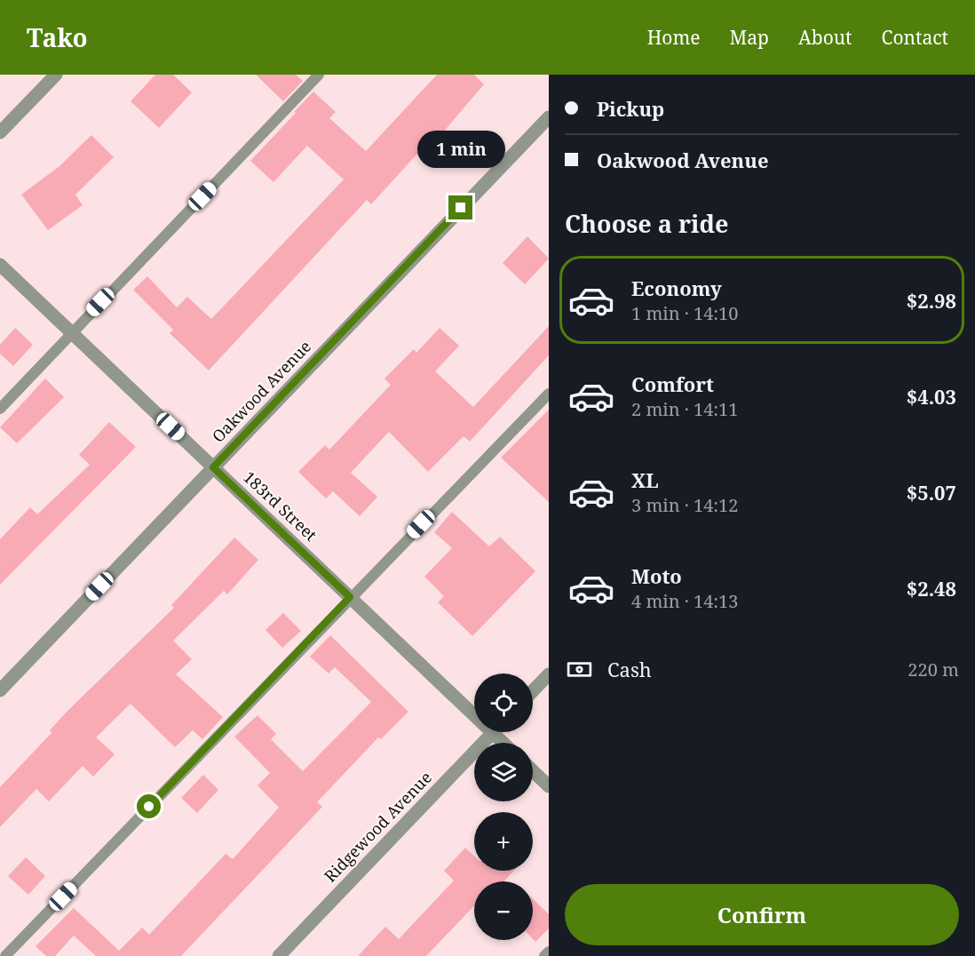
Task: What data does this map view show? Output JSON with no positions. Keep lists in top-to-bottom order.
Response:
{
  "streets": {
    "street": ["Oakwood Avenue", "183rd Street", "Ridgewood Avenue"]
  },
  "crossings": [
    ["Oakwood Avenue", "183rd Street"],
    ["183rd Street", "Ridgewood Avenue"]
  ],
  "page": {
    "header": "Tako",
    "nav": [
      "Home",
      "Map",
      "About",
      "Contact"
    ],
    "banner": ["Pickup", "Oakwood Avenue"],
    "bubble": "1 min",
    "heading": "Choose a ride",
    "list": [
      {
        "name": "Economy",
        "note": "1 min · 14:10",
        "value": "$2.98"
      },
      {
        "name": "Comfort",
        "note": "2 min · 14:11",
        "value": "$4.03"
      },
      {
        "name": "XL",
        "note": "3 min · 14:12",
        "value": "$5.07"
      },
      {
        "name": "Moto",
        "note": "4 min · 14:13",
        "value": "$2.48"
      }
    ],
    "pay": ["Cash", "220 m"],
    "map_buttons": ["+", "−"],
    "buttons": "Confirm"
  }
}
